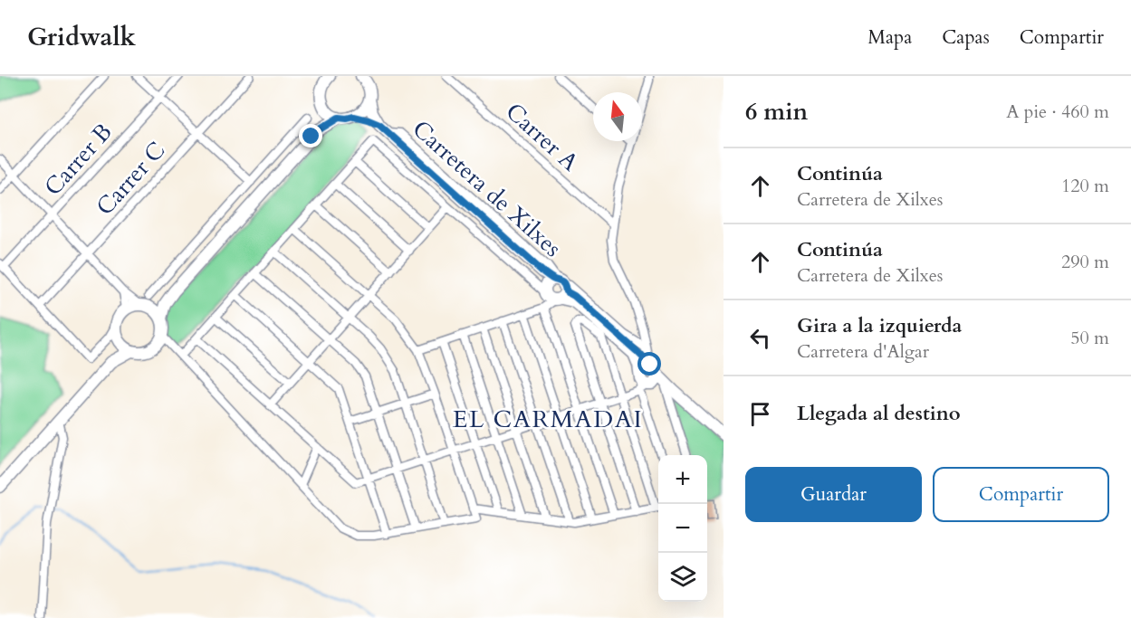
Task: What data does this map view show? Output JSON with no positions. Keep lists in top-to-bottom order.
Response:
{
  "streets": {
    "main road": ["Carretera de Xilxes"],
    "street": ["Carrer A", "Carrer B", "Carrer C"]
  },
  "districts": ["EL CARMADAI"],
  "north": "top",
  "page": {
    "header": "Gridwalk",
    "nav": ["Mapa", "Capas", "Compartir"],
    "heading": ["6 min", "A pie · 460 m"],
    "list": [
      ["Continúa", "Carretera de Xilxes", "120 m"],
      ["Continúa", "Carretera de Xilxes", "290 m"],
      ["Gira a la izquierda", "Carretera d'Algar", "50 m"],
      "Llegada al destino"
    ],
    "buttons": ["Guardar", "Compartir"],
    "map_buttons": ["+", "−"]
  }
}
